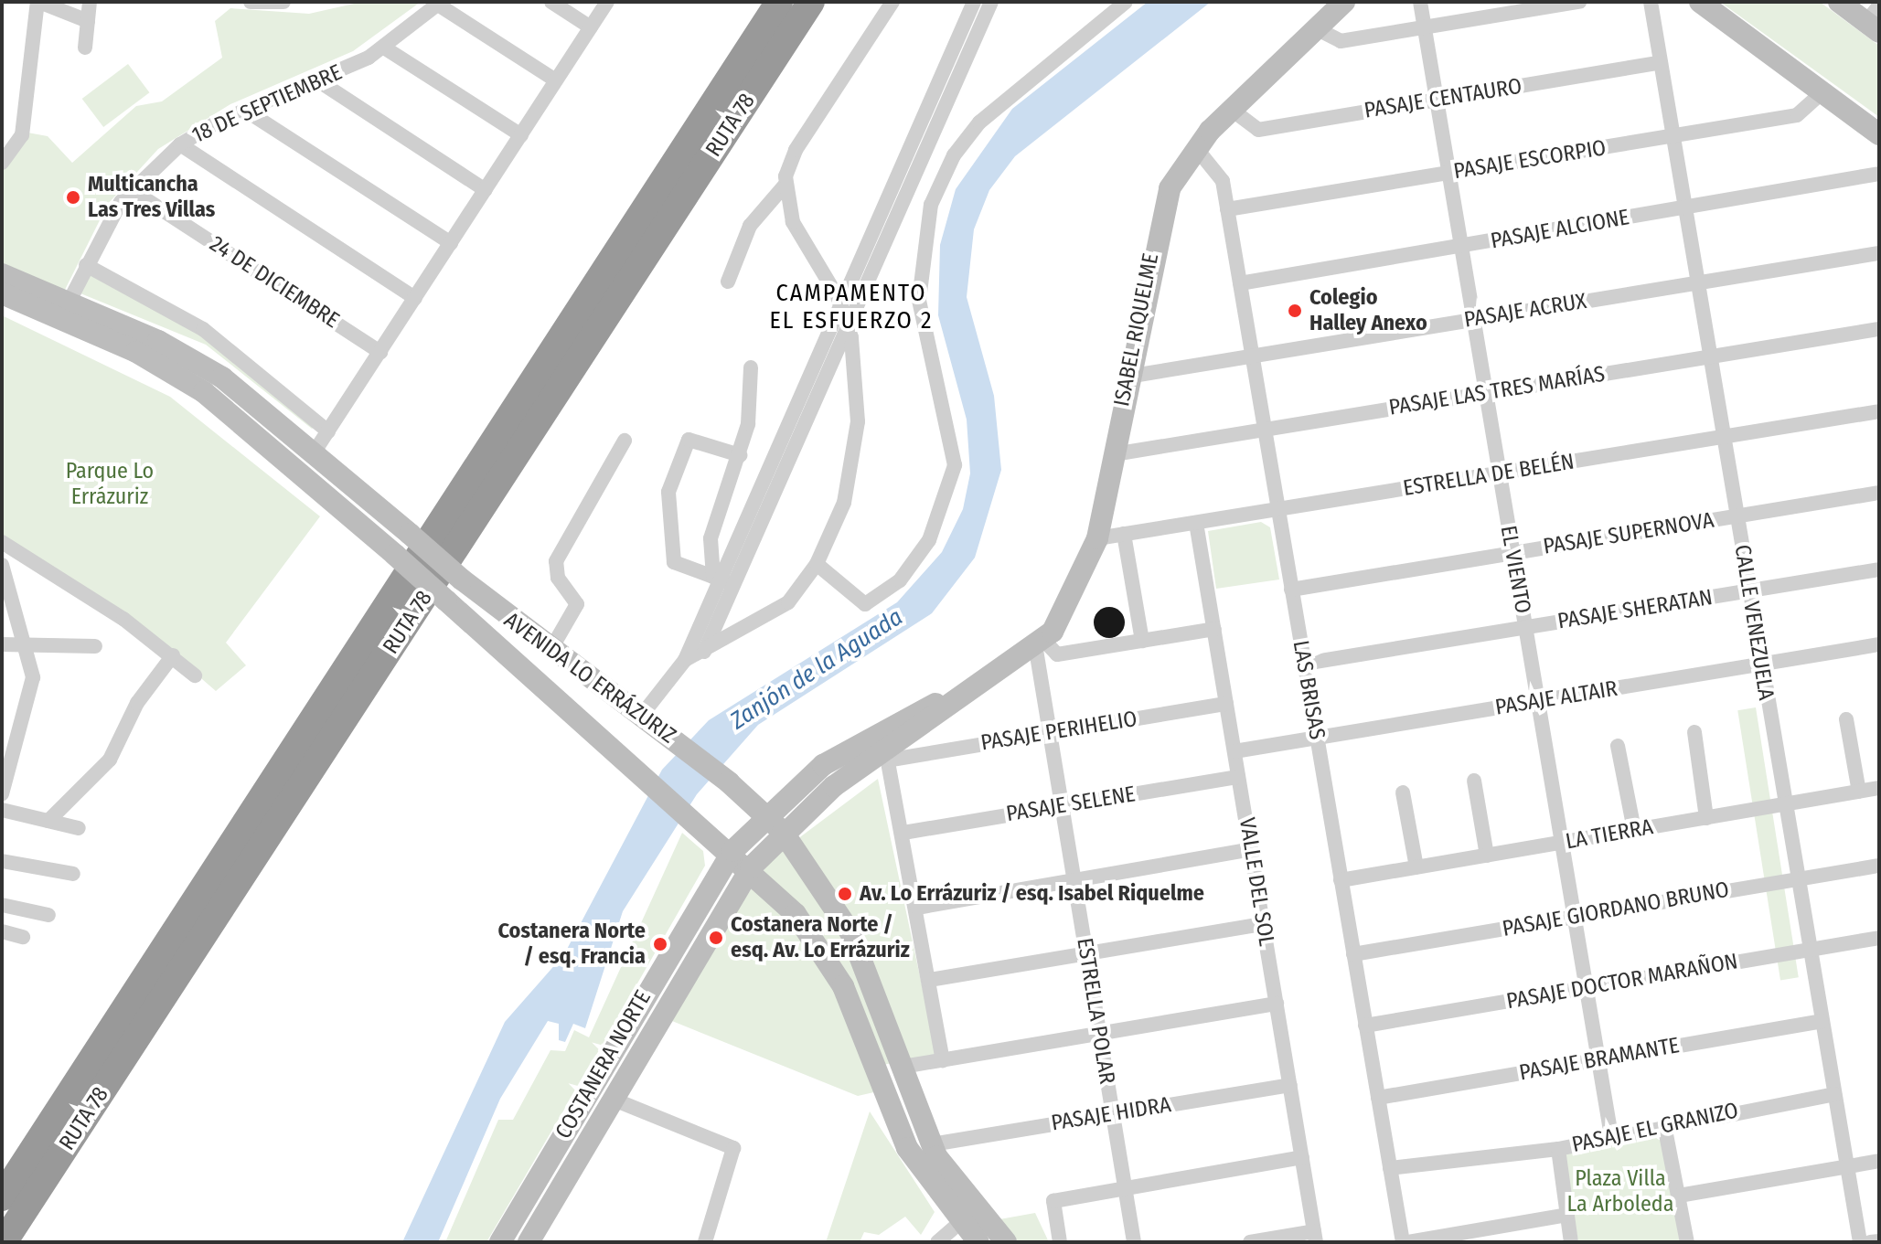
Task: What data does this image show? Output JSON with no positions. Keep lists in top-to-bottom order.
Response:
{
  "streets": {
    "highway": ["RUTA 78"],
    "main road": ["ISABEL RIQUELME", "AVENIDA LO ERRÁZURIZ", "COSTANERA NORTE"],
    "street": [
      "PASAJE CENTAURO",
      "18 DE SEPTIEMBRE",
      "PASAJE ESCORPIO",
      "PASAJE ALCIONE",
      "24 DE DICIEMBRE",
      "PASAJE ACRUX",
      "PASAJE LAS TRES MARÍAS",
      "ESTRELLA DE BELÉN",
      "PASAJE SUPERNOVA",
      "EL VIENTO",
      "PASAJE SHERATAN",
      "CALLE VENEZUELA",
      "LAS BRISAS",
      "PASAJE ALTAIR",
      "PASAJE PERIHELIO",
      "PASAJE SELENE",
      "LA TIERRA",
      "VALLE DEL SOL",
      "PASAJE GIORDANO BRUNO",
      "PASAJE DOCTOR MARAÑON",
      "ESTRELLA POLAR",
      "PASAJE BRAMANTE",
      "PASAJE HIDRA",
      "PASAJE EL GRANIZO"
    ]
  },
  "crossings": [
    ["PASAJE CENTAURO", "ISABEL RIQUELME"],
    ["PASAJE CENTAURO", "EL VIENTO"],
    ["PASAJE CENTAURO", "CALLE VENEZUELA"],
    ["18 DE SEPTIEMBRE", "24 DE DICIEMBRE"],
    ["18 DE SEPTIEMBRE", "AVENIDA LO ERRÁZURIZ"],
    ["PASAJE ESCORPIO", "EL VIENTO"],
    ["PASAJE ESCORPIO", "CALLE VENEZUELA"],
    ["PASAJE ESCORPIO", "LAS BRISAS"],
    ["PASAJE ALCIONE", "EL VIENTO"],
    ["PASAJE ALCIONE", "CALLE VENEZUELA"],
    ["PASAJE ALCIONE", "LAS BRISAS"],
    ["PASAJE ACRUX", "ISABEL RIQUELME"],
    ["PASAJE ACRUX", "EL VIENTO"],
    ["PASAJE ACRUX", "CALLE VENEZUELA"],
    ["PASAJE ACRUX", "LAS BRISAS"],
    ["ISABEL RIQUELME", "PASAJE LAS TRES MARÍAS"],
    ["ISABEL RIQUELME", "ESTRELLA DE BELÉN"],
    ["ISABEL RIQUELME", "AVENIDA LO ERRÁZURIZ"],
    ["ISABEL RIQUELME", "LAS BRISAS"],
    ["ISABEL RIQUELME", "PASAJE PERIHELIO"],
    ["ISABEL RIQUELME", "ESTRELLA POLAR"],
    ["ISABEL RIQUELME", "COSTANERA NORTE"],
    ["PASAJE LAS TRES MARÍAS", "EL VIENTO"],
    ["PASAJE LAS TRES MARÍAS", "CALLE VENEZUELA"],
    ["PASAJE LAS TRES MARÍAS", "LAS BRISAS"],
    ["ESTRELLA DE BELÉN", "EL VIENTO"],
    ["ESTRELLA DE BELÉN", "CALLE VENEZUELA"],
    ["ESTRELLA DE BELÉN", "LAS BRISAS"],
    ["ESTRELLA DE BELÉN", "VALLE DEL SOL"],
    ["PASAJE SUPERNOVA", "EL VIENTO"],
    ["PASAJE SUPERNOVA", "CALLE VENEZUELA"],
    ["PASAJE SUPERNOVA", "LAS BRISAS"],
    ["EL VIENTO", "PASAJE SHERATAN"],
    ["EL VIENTO", "PASAJE ALTAIR"],
    ["EL VIENTO", "LA TIERRA"],
    ["EL VIENTO", "PASAJE GIORDANO BRUNO"],
    ["EL VIENTO", "PASAJE DOCTOR MARAÑON"],
    ["EL VIENTO", "PASAJE BRAMANTE"],
    ["EL VIENTO", "PASAJE EL GRANIZO"],
    ["PASAJE SHERATAN", "CALLE VENEZUELA"],
    ["PASAJE SHERATAN", "LAS BRISAS"],
    ["CALLE VENEZUELA", "PASAJE ALTAIR"],
    ["CALLE VENEZUELA", "LA TIERRA"],
    ["CALLE VENEZUELA", "PASAJE GIORDANO BRUNO"],
    ["CALLE VENEZUELA", "PASAJE DOCTOR MARAÑON"],
    ["CALLE VENEZUELA", "PASAJE BRAMANTE"],
    ["CALLE VENEZUELA", "PASAJE EL GRANIZO"],
    ["AVENIDA LO ERRÁZURIZ", "COSTANERA NORTE"],
    ["AVENIDA LO ERRÁZURIZ", "PASAJE HIDRA"],
    ["LAS BRISAS", "PASAJE ALTAIR"],
    ["LAS BRISAS", "LA TIERRA"],
    ["LAS BRISAS", "PASAJE GIORDANO BRUNO"],
    ["LAS BRISAS", "PASAJE DOCTOR MARAÑON"],
    ["LAS BRISAS", "PASAJE BRAMANTE"],
    ["LAS BRISAS", "PASAJE EL GRANIZO"],
    ["PASAJE ALTAIR", "VALLE DEL SOL"],
    ["PASAJE PERIHELIO", "VALLE DEL SOL"],
    ["PASAJE PERIHELIO", "ESTRELLA POLAR"],
    ["PASAJE SELENE", "VALLE DEL SOL"],
    ["PASAJE SELENE", "ESTRELLA POLAR"],
    ["VALLE DEL SOL", "PASAJE HIDRA"],
    ["ESTRELLA POLAR", "PASAJE HIDRA"]
  ],
  "districts": ["CAMPAMENTO EL ESFUERZO 2"],
  "water": ["Zanjón de la Aguada"],
  "parks": ["Parque Lo Errázuriz", "Plaza Villa La Arboleda"],
  "places": [
    "Multicancha Las Tres Villas",
    "Colegio Halley Anexo",
    "Av. Lo Errázuriz / esq. Isabel Riquelme",
    "Costanera Norte / esq. Av. Lo Errázuriz",
    "Costanera Norte / esq. Francia"
  ]
}
